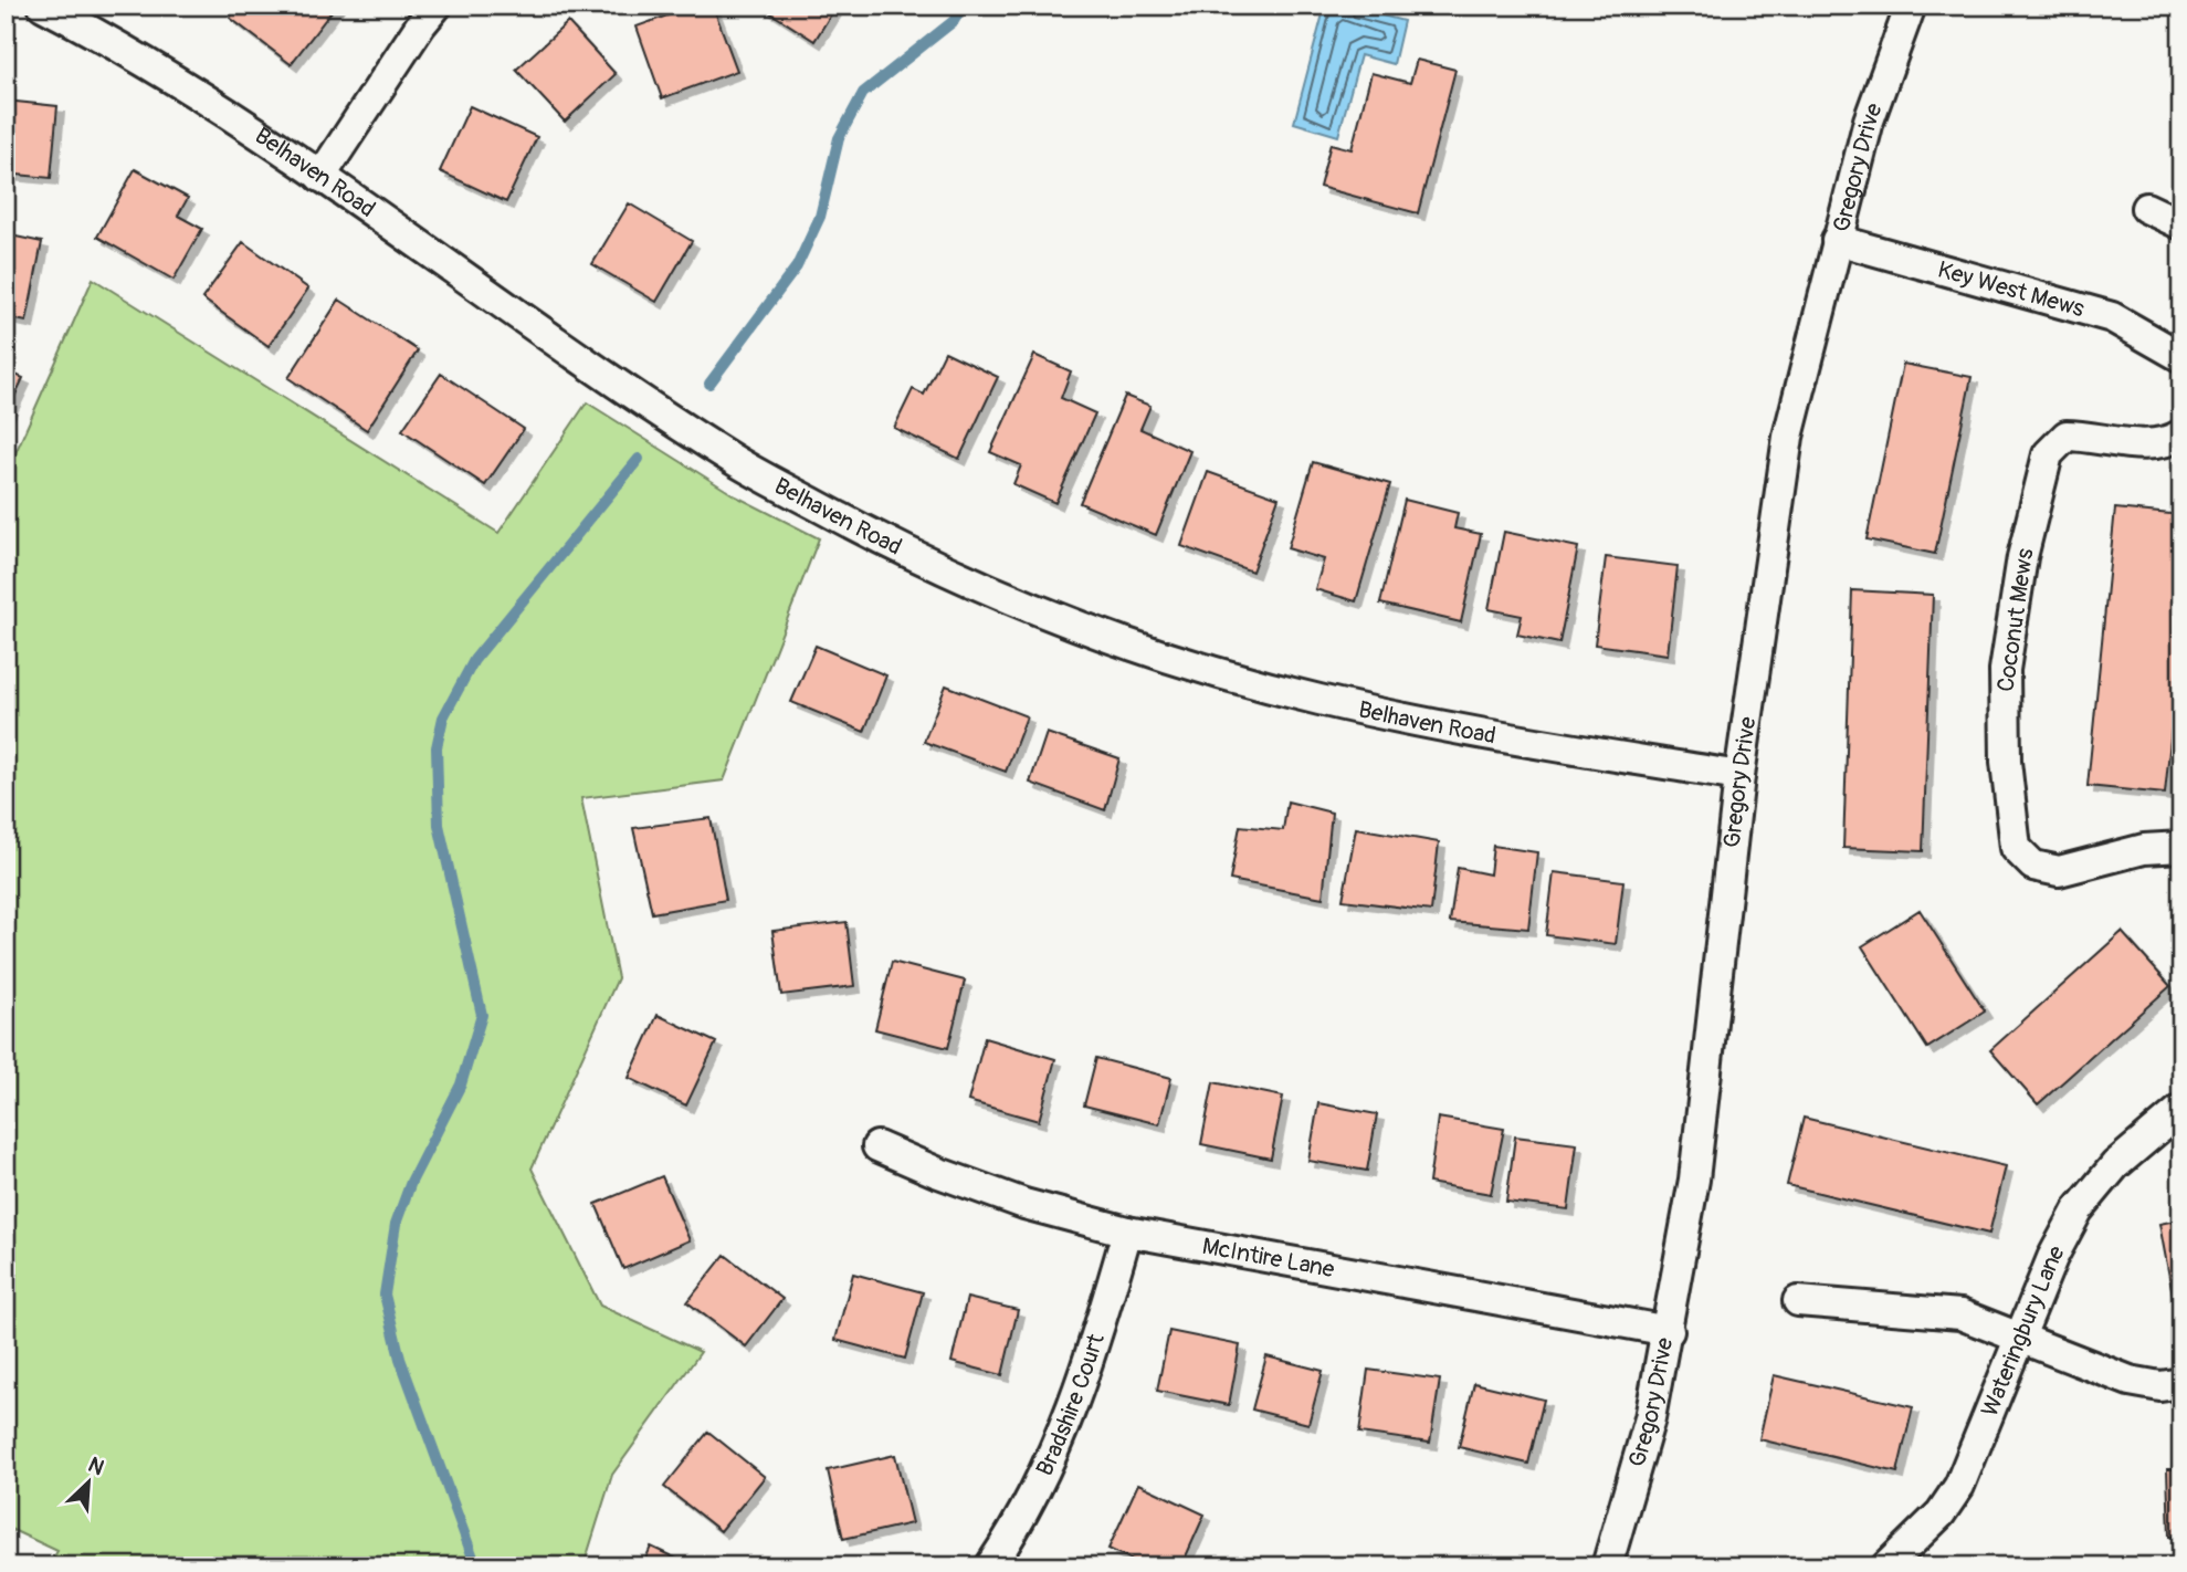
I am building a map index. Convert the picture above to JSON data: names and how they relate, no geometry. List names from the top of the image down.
{
  "streets": {
    "street": [
      "Gregory Drive",
      "Belhaven Road",
      "Key West Mews",
      "Coconut Mews",
      "McIntire Lane",
      "Wateringbury Lane",
      "Bradshire Court"
    ]
  },
  "crossings": [
    ["Gregory Drive", "Belhaven Road"],
    ["Gregory Drive", "Key West Mews"],
    ["Gregory Drive", "McIntire Lane"],
    ["McIntire Lane", "Bradshire Court"]
  ],
  "north": "top right"
}
